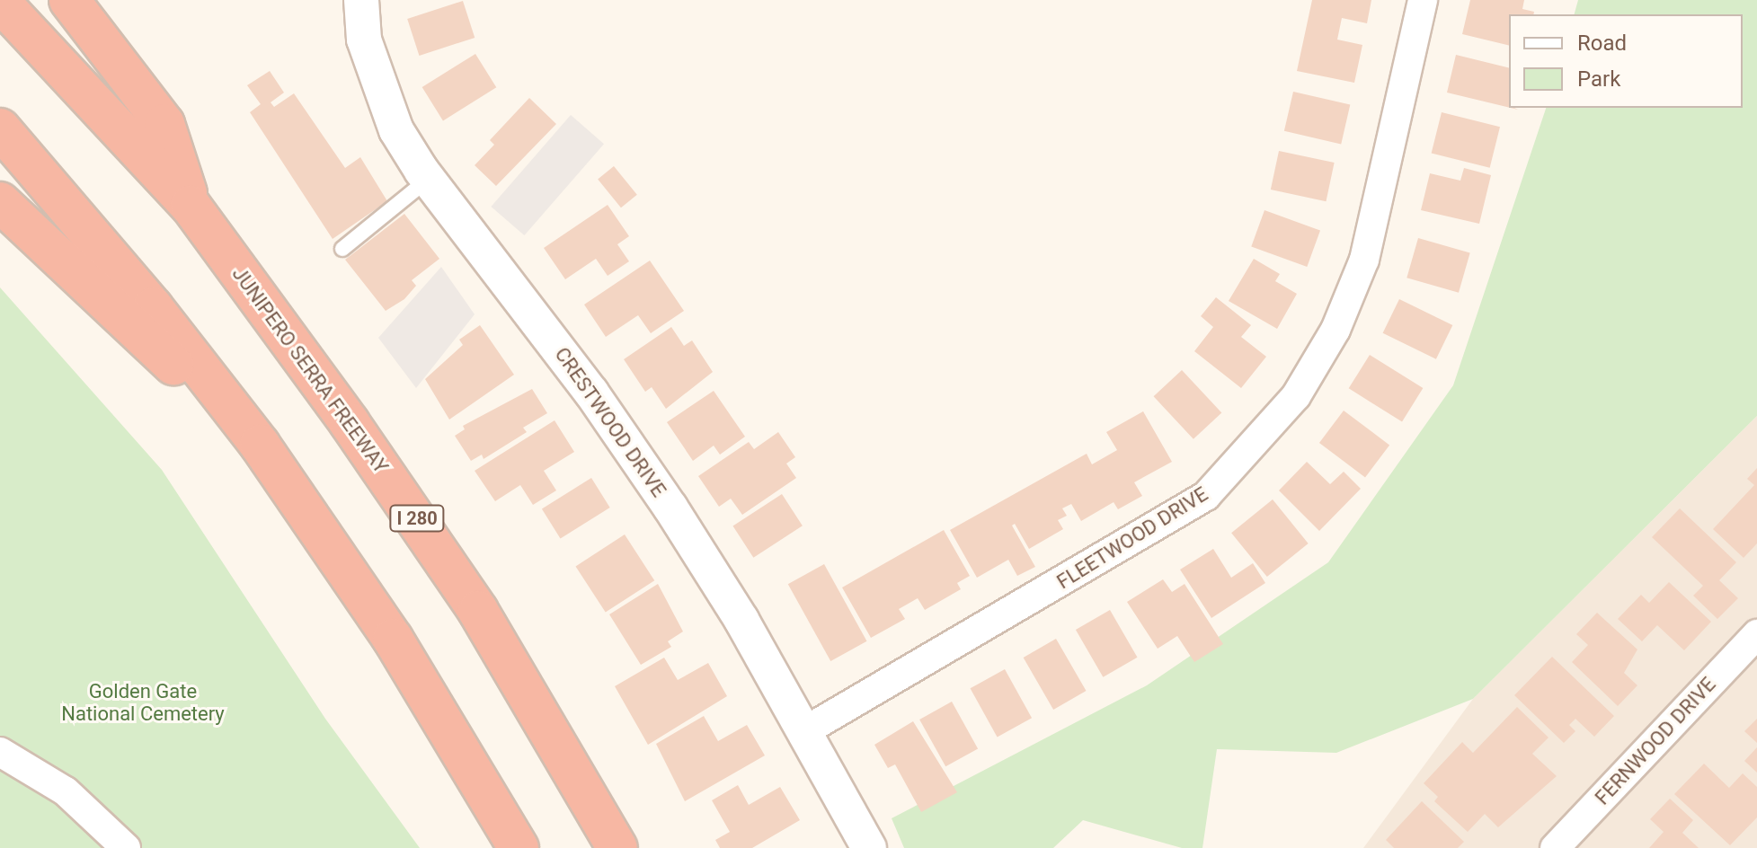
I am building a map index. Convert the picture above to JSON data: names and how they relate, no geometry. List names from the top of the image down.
{
  "streets": {
    "highway": ["JUNIPERO SERRA FREEWAY", "I 280"],
    "street": ["CRESTWOOD DRIVE", "FLEETWOOD DRIVE", "FERNWOOD DRIVE"]
  },
  "crossings": [
    ["CRESTWOOD DRIVE", "FLEETWOOD DRIVE"]
  ],
  "parks": ["Golden Gate National Cemetery"],
  "legend": ["Road", "Park"]
}
